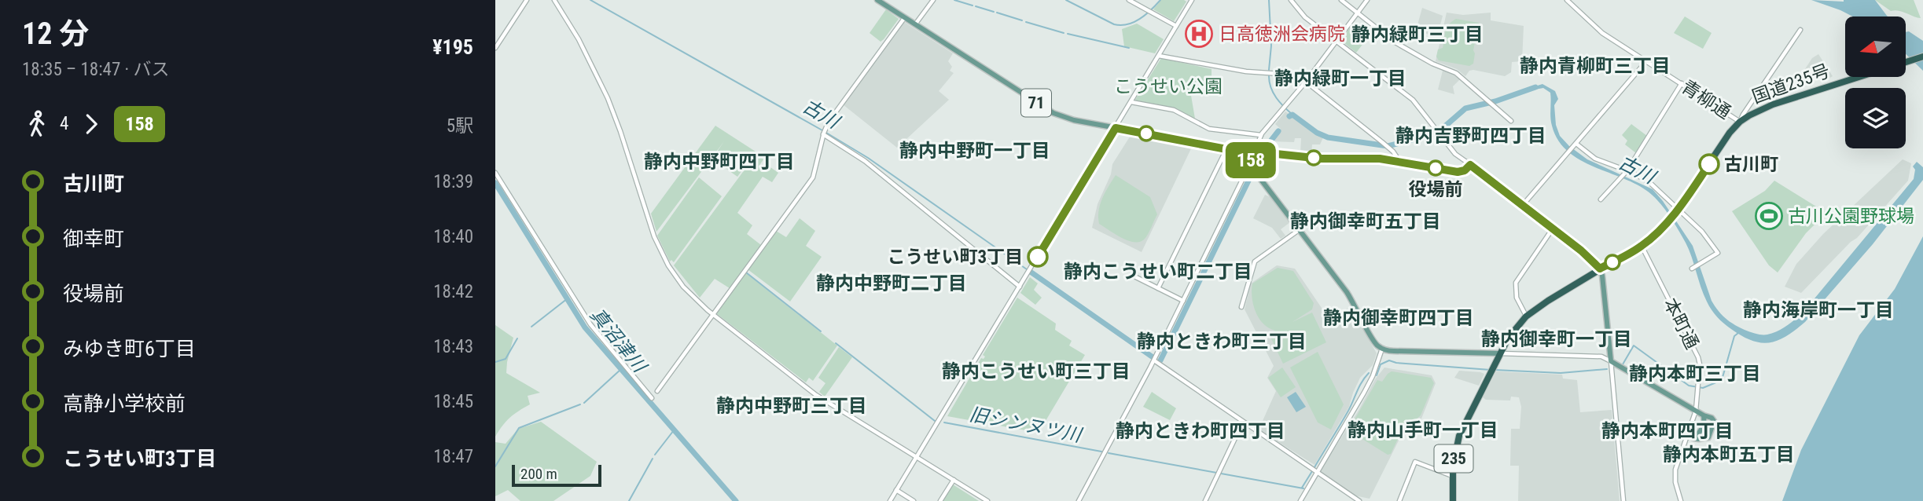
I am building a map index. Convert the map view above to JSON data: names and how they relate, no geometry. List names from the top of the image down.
{
  "streets": {
    "highway": ["国道235号", "235"],
    "main road": ["71"],
    "street": ["青柳通", "本町通"]
  },
  "crossings": [
    ["国道235号", "青柳通"],
    ["国道235号", "本町通"]
  ],
  "districts": [
    "静内緑町三丁目",
    "静内青柳町三丁目",
    "静内緑町一丁目",
    "静内吉野町四丁目",
    "静内中野町一丁目",
    "静内中野町四丁目",
    "静内御幸町五丁目",
    "静内こうせい町二丁目",
    "静内中野町二丁目",
    "静内海岸町一丁目",
    "静内御幸町四丁目",
    "静内御幸町一丁目",
    "静内ときわ町三丁目",
    "静内こうせい町三丁目",
    "静内本町三丁目",
    "静内中野町三丁目",
    "静内山手町一丁目",
    "静内ときわ町四丁目",
    "静内本町四丁目",
    "静内本町五丁目"
  ],
  "water": ["古川", "真沼津川", "旧シンヌツ川"],
  "parks": ["こうせい公園"],
  "places": {
    "hospital": ["日高徳洲会病院"],
    "other": ["古川町", "役場前", "こうせい町3丁目"],
    "sports": ["古川公園野球場"]
  },
  "lines": ["bus line 158"],
  "scale_bar": "200 m",
  "north": "left",
  "page": {
    "heading": ["12 分", "18:35 – 18:47 · バス", "¥195"],
    "on_map": "158",
    "legs": ["4", "158", "5駅"],
    "list": [
      {
        "name": "古川町",
        "value": "18:39"
      },
      {
        "name": "御幸町",
        "value": "18:40"
      },
      {
        "name": "役場前",
        "value": "18:42"
      },
      {
        "name": "みゆき町6丁目",
        "value": "18:43"
      },
      {
        "name": "高静小学校前",
        "value": "18:45"
      },
      {
        "name": "こうせい町3丁目",
        "value": "18:47"
      }
    ],
    "scale": "200 m"
  }
}
